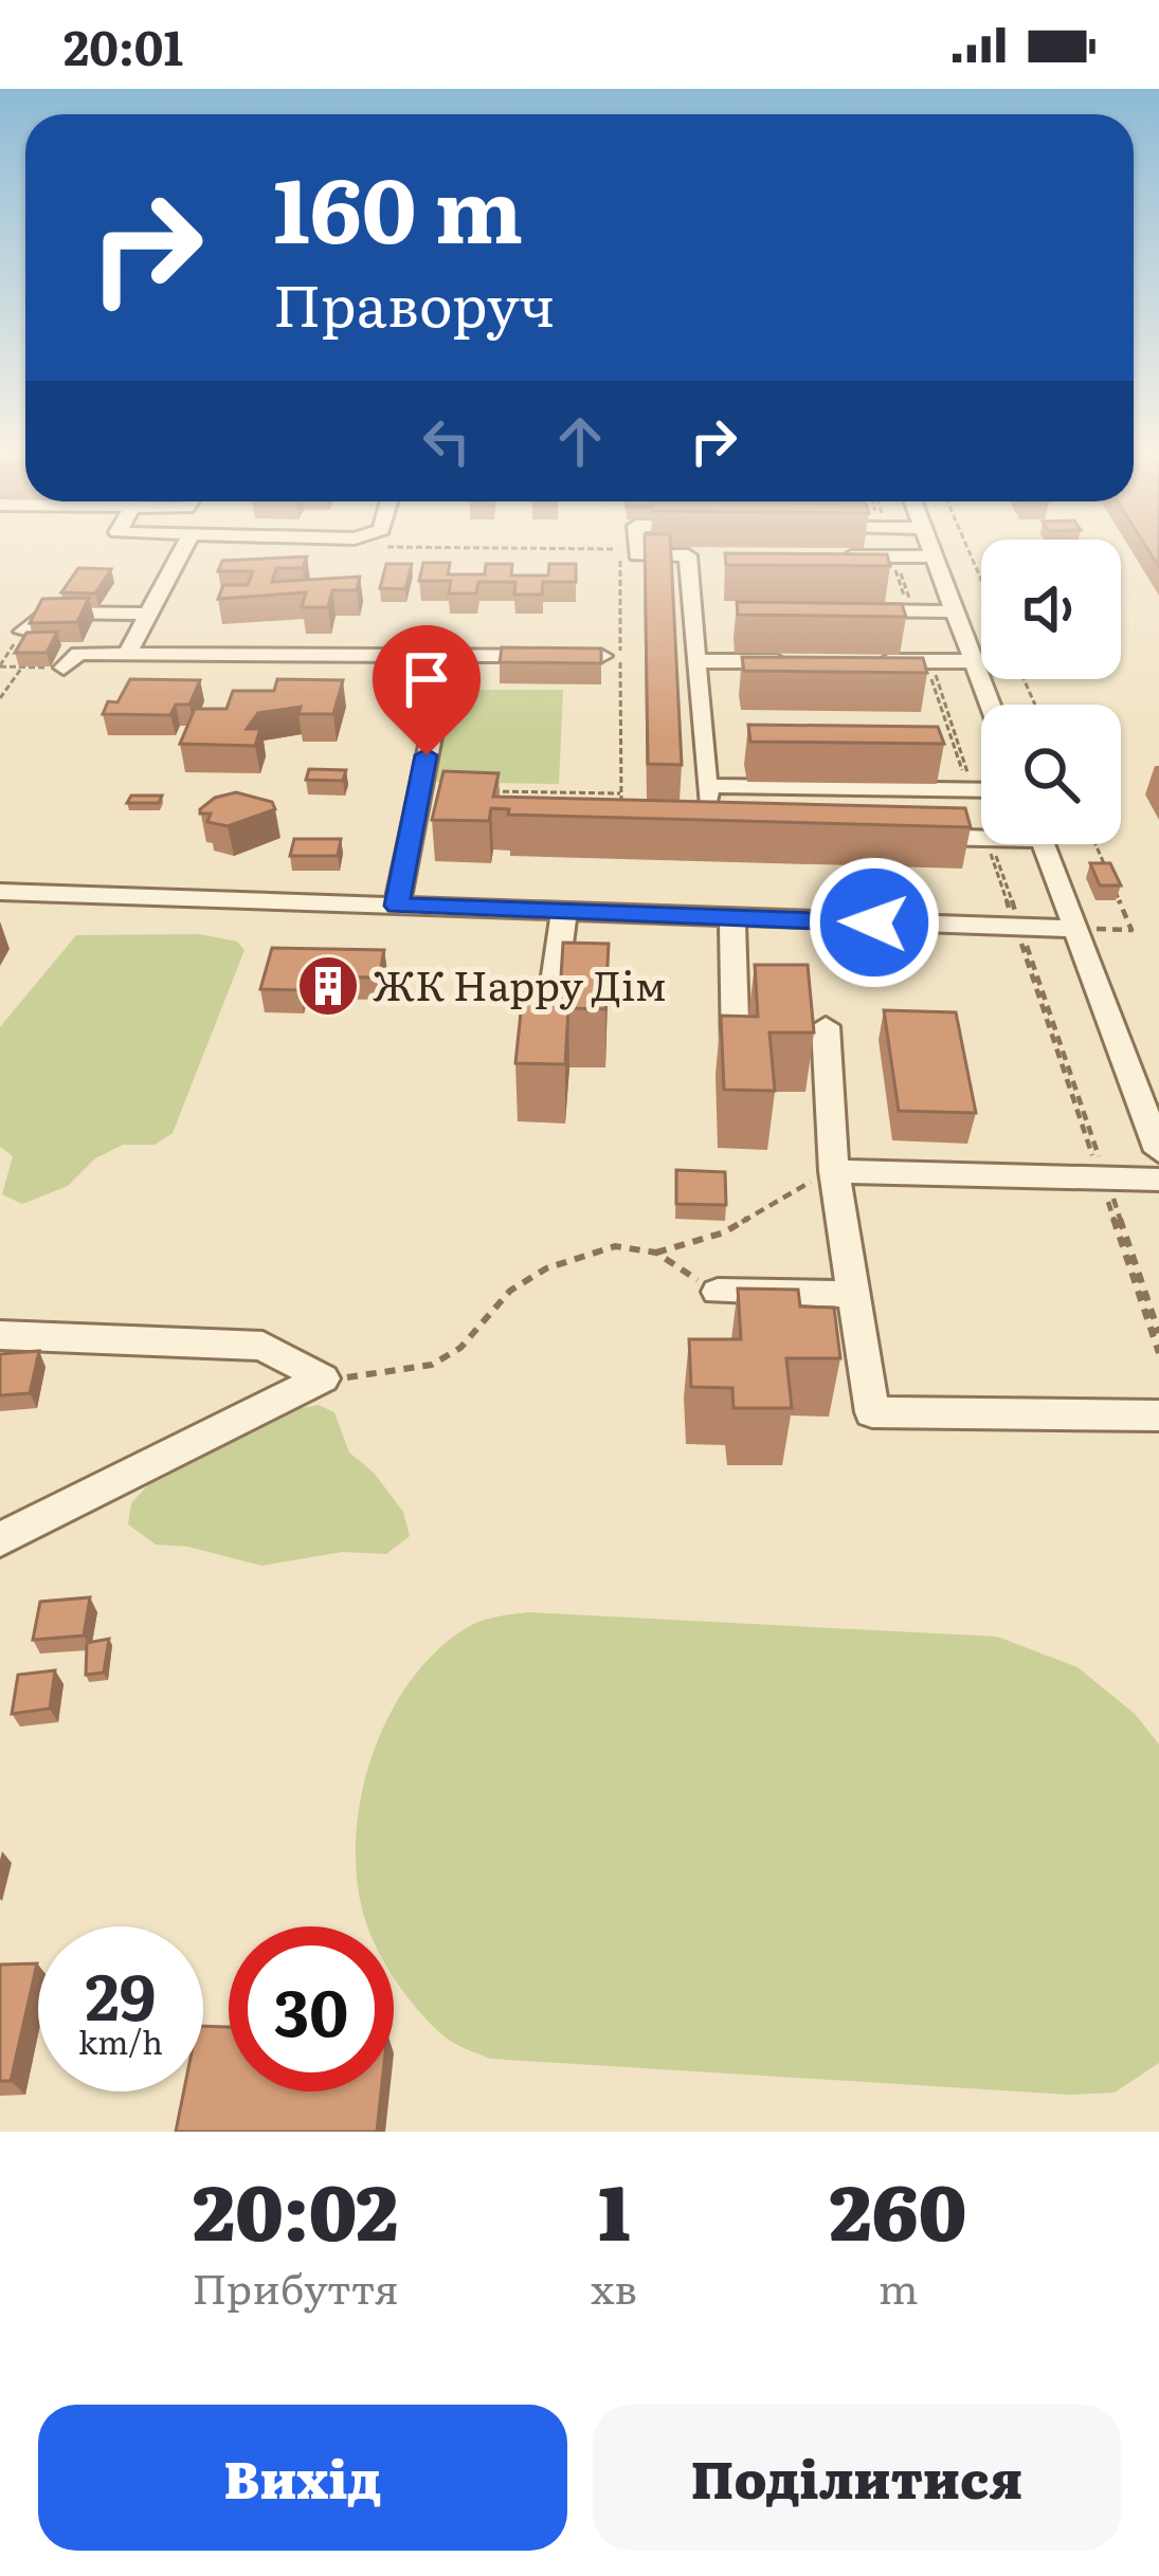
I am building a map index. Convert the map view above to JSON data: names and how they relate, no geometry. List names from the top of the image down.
{
  "places": {
    "building": ["ЖК Happy Дім"]
  },
  "page": {
    "status": "20:01",
    "turn": ["160 m", "Праворуч"],
    "speed": "29 km/h",
    "limit": "30",
    "eta": [
      "20:02",
      "Прибуття",
      "1",
      "хв",
      "260",
      "m"
    ],
    "buttons": ["Вихід", "Поділитися"]
  }
}
